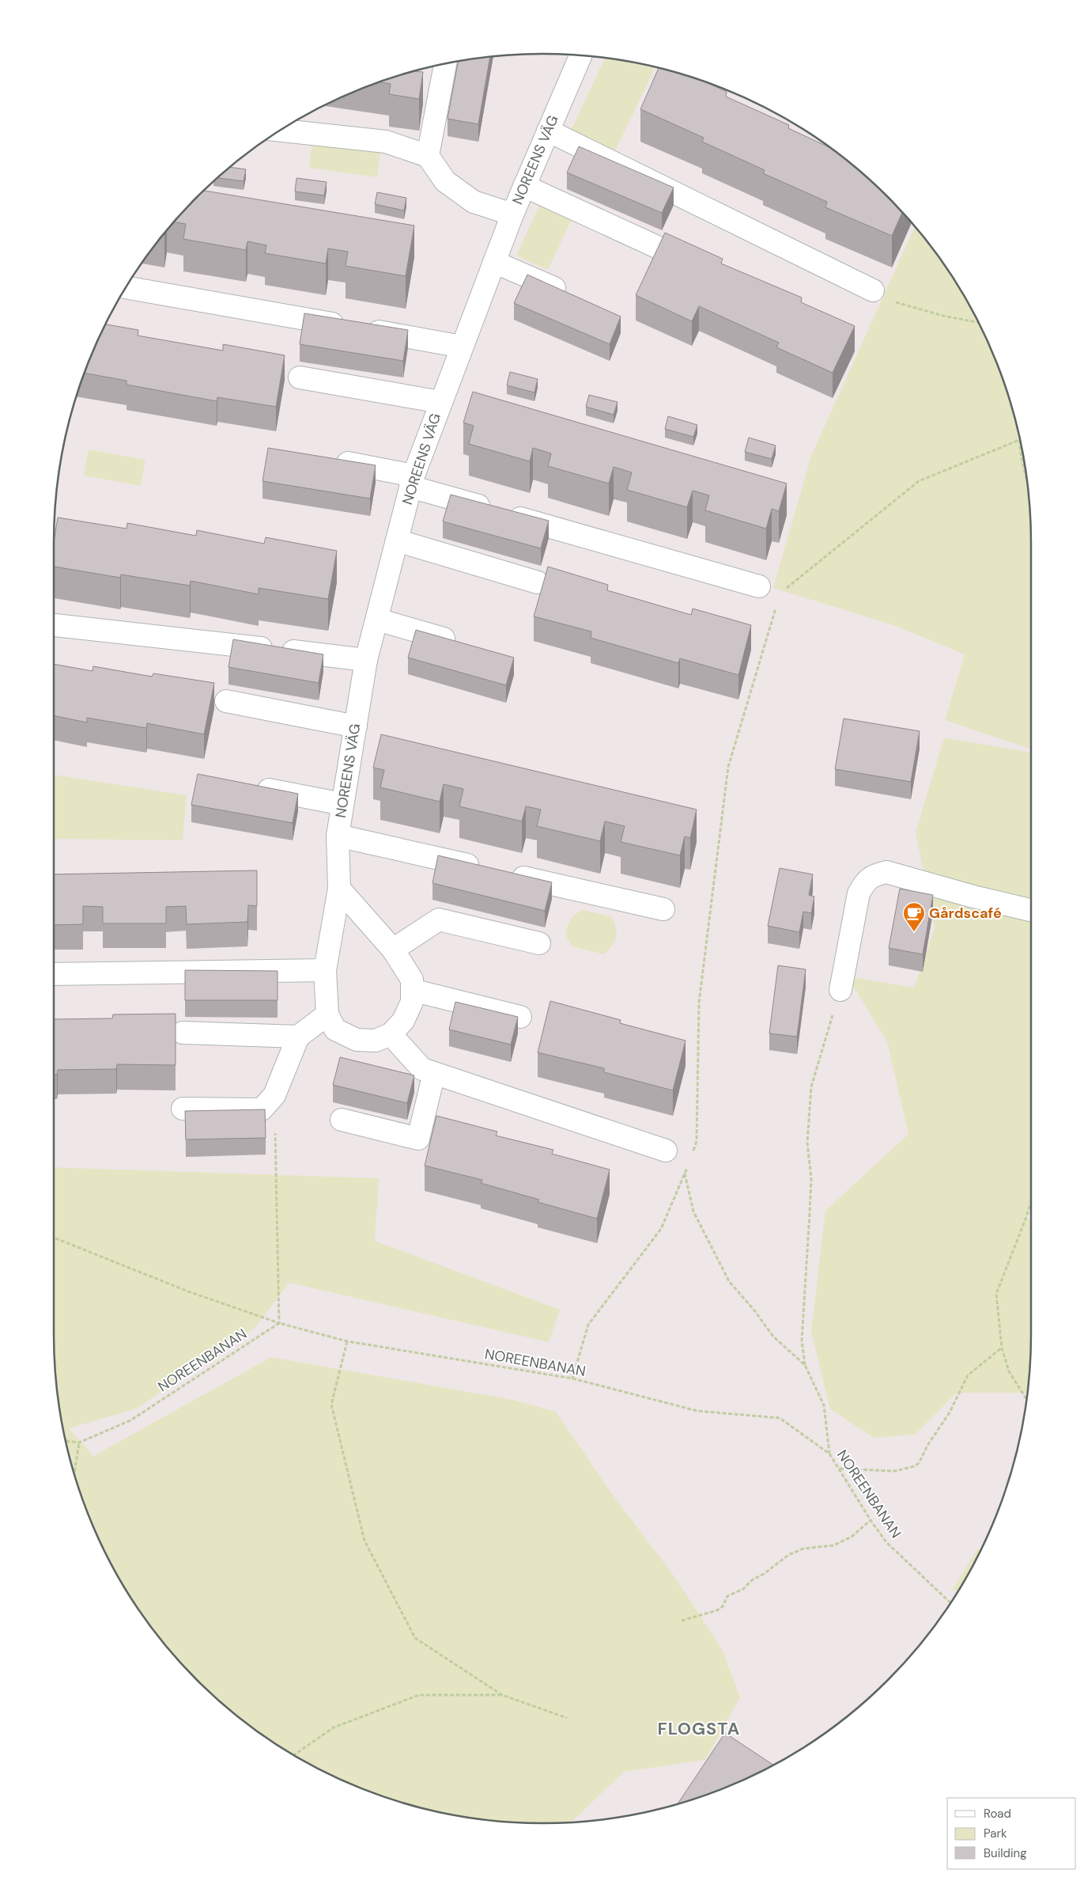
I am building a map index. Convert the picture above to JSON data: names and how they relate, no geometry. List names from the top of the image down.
{
  "streets": {
    "street": ["NOREENS VÄG"],
    "path": ["NOREENBANAN"]
  },
  "districts": ["FLOGSTA"],
  "places": {
    "cafe": ["Gårdscafé"]
  },
  "legend": ["Road", "Park", "Building"]
}
